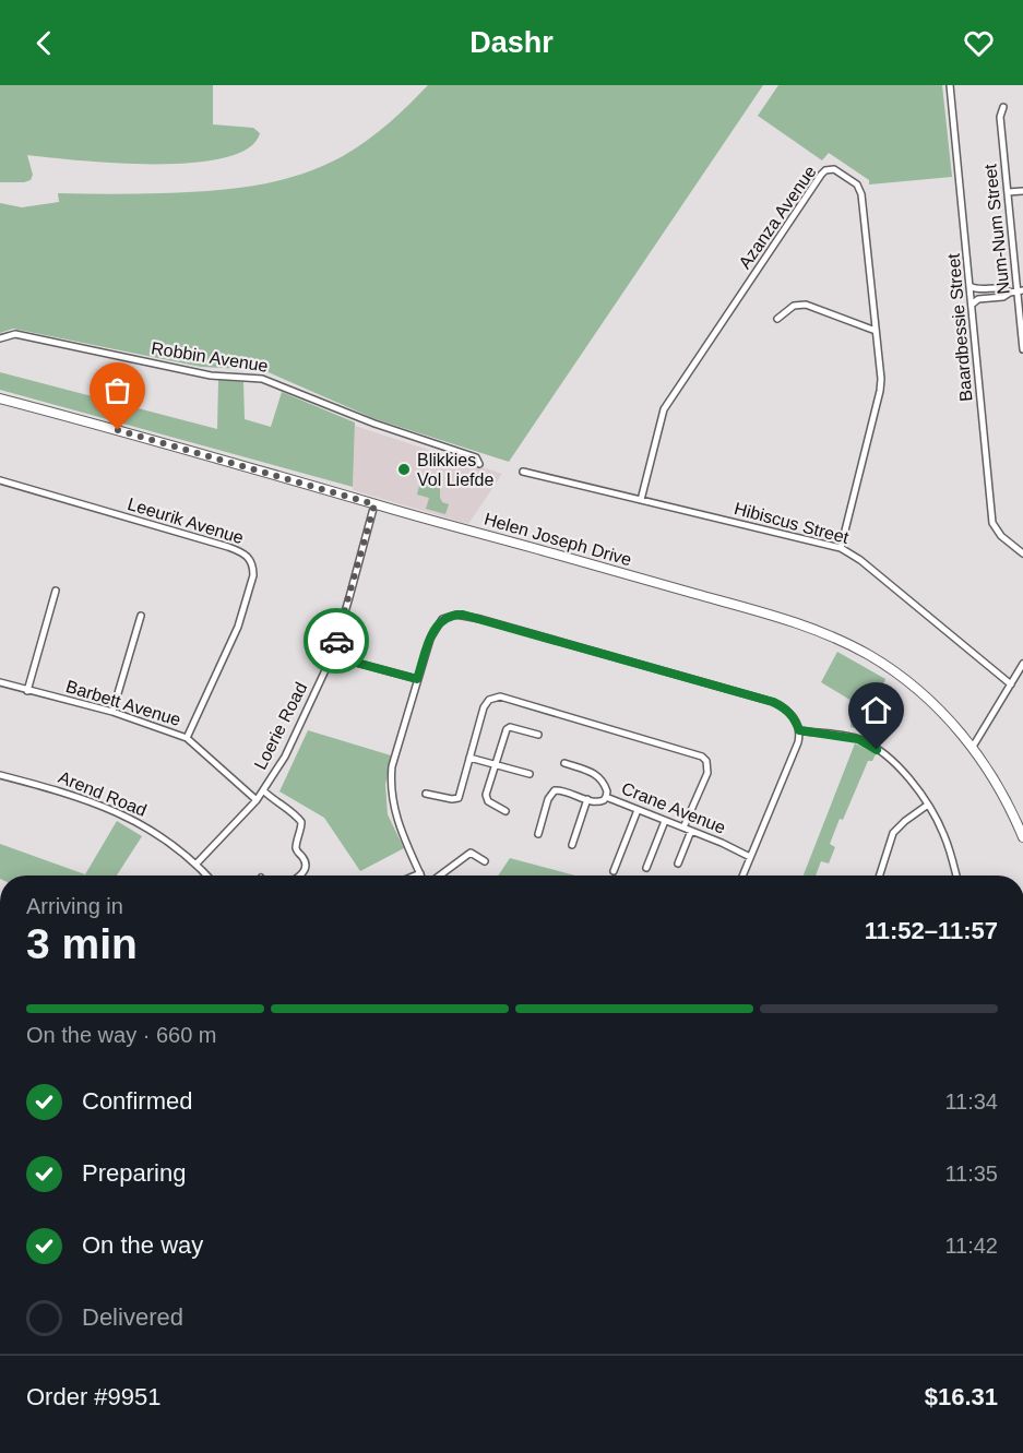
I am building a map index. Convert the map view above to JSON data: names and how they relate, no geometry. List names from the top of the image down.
{
  "streets": {
    "street": [
      "Azanza Avenue",
      "Num-Num Street",
      "Baardbessie Street",
      "Robbin Avenue",
      "Leeurik Avenue",
      "Hibiscus Street",
      "Helen Joseph Drive",
      "Barbett Avenue",
      "Loerie Road",
      "Arend Road",
      "Crane Avenue"
    ]
  },
  "crossings": [
    ["Azanza Avenue", "Hibiscus Street"],
    ["Leeurik Avenue", "Barbett Avenue"],
    ["Helen Joseph Drive", "Loerie Road"],
    ["Barbett Avenue", "Loerie Road"],
    ["Loerie Road", "Arend Road"]
  ],
  "places": ["Blikkies Vol Liefde"],
  "page": {
    "header": "Dashr",
    "heading": ["3 min", "Arriving in", "11:52–11:57"],
    "panel": ["Order #9951", "$16.31"],
    "bar": "On the way · 660 m",
    "list": [
      ["Confirmed", "11:34"],
      ["Preparing", "11:35"],
      ["On the way", "11:42"],
      "Delivered"
    ]
  }
}
